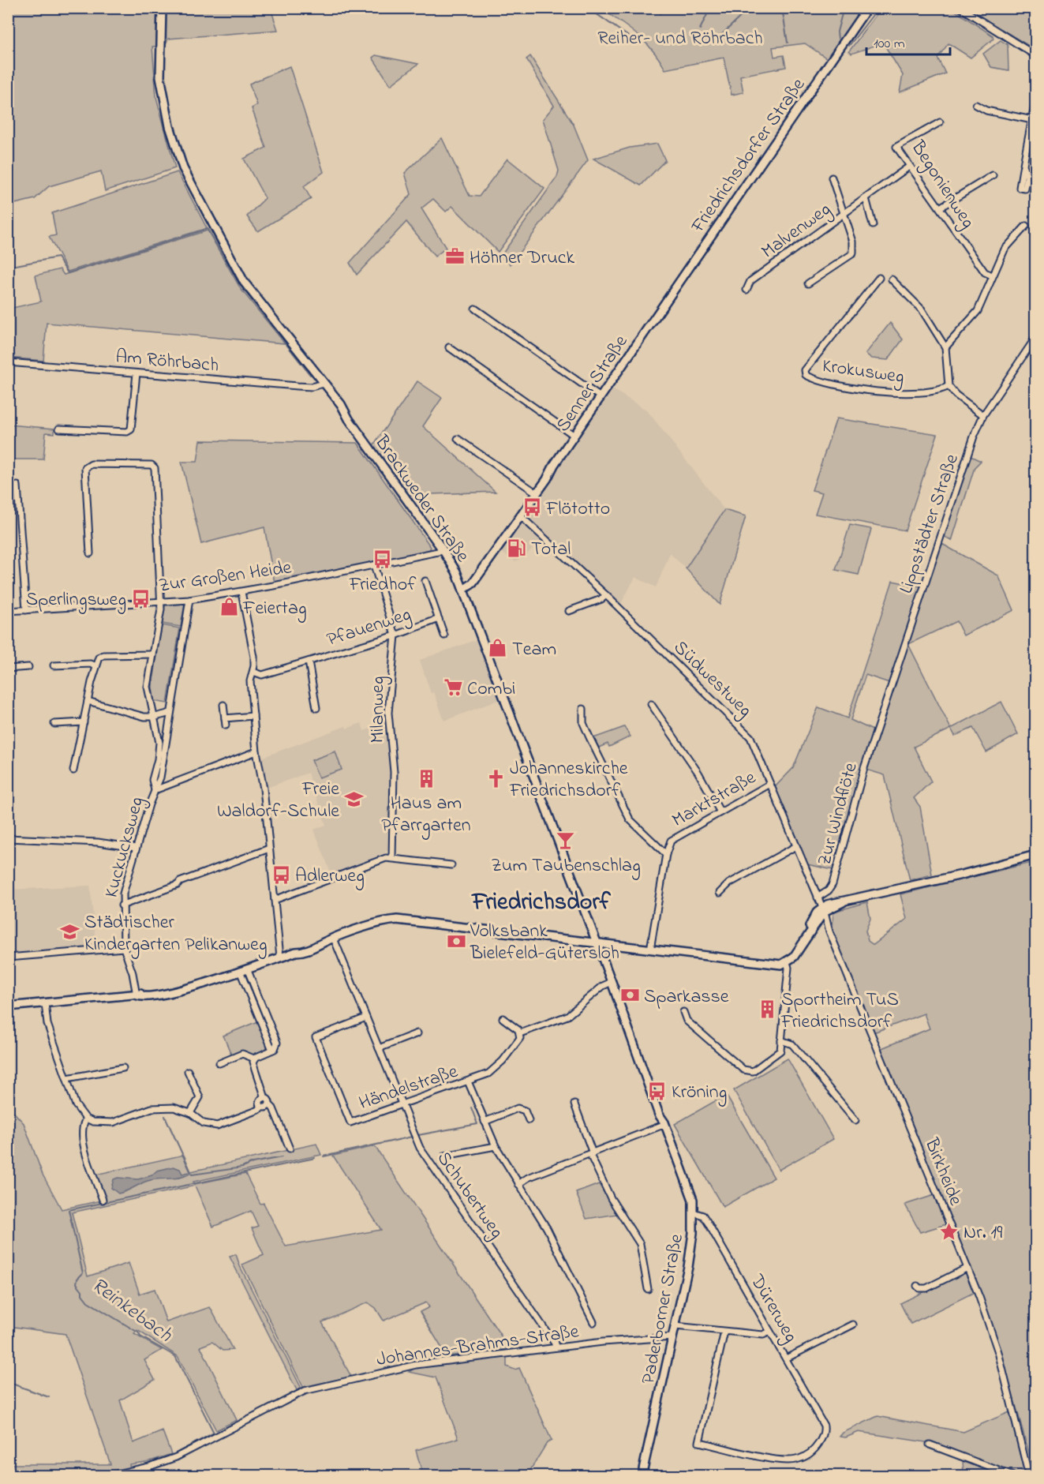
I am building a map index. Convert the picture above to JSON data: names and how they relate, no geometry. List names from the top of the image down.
{
  "streets": {
    "main road": [
      "Friedrichsdorfer Straße",
      "Senner Straße",
      "Brackweder Straße",
      "Paderborner Straße"
    ],
    "street": [
      "Begonienweg",
      "Malvenweg",
      "Am Röhrbach",
      "Krokusweg",
      "Lippstädter Straße",
      "Zur Großen Heide",
      "Pfauenweg",
      "Südwestweg",
      "Milanweg",
      "Marktstraße",
      "Zur Windflöte",
      "Kuckucksweg",
      "Händelstraße",
      "Birkheide",
      "Schubertweg",
      "Dürerweg",
      "Johannes-Brahms-Straße"
    ]
  },
  "crossings": [
    ["Friedrichsdorfer Straße", "Senner Straße"],
    ["Begonienweg", "Malvenweg"],
    ["Am Röhrbach", "Brackweder Straße"],
    ["Senner Straße", "Brackweder Straße"],
    ["Senner Straße", "Südwestweg"],
    ["Brackweder Straße", "Zur Großen Heide"],
    ["Brackweder Straße", "Paderborner Straße"],
    ["Lippstädter Straße", "Zur Windflöte"],
    ["Zur Großen Heide", "Milanweg"],
    ["Zur Großen Heide", "Kuckucksweg"],
    ["Pfauenweg", "Milanweg"],
    ["Südwestweg", "Marktstraße"],
    ["Südwestweg", "Zur Windflöte"],
    ["Südwestweg", "Birkheide"],
    ["Händelstraße", "Schubertweg"],
    ["Schubertweg", "Johannes-Brahms-Straße"],
    ["Dürerweg", "Paderborner Straße"],
    ["Paderborner Straße", "Johannes-Brahms-Straße"]
  ],
  "districts": ["Friedrichsdorf"],
  "water": ["Reinkebach"],
  "parks": ["Reiher- und Röhrbach"],
  "places": {
    "office": ["Höhner Druck"],
    "bus stop": [
      "Flötotto",
      "Friedhof",
      "Sperlingsweg",
      "Adlerweg",
      "Kröning"
    ],
    "fuel station": ["Total"],
    "shop": ["Feiertag", "Team"],
    "supermarket": ["Combi"],
    "building": ["Haus am Pfarrgarten", "Sportheim TuS Friedrichsdorf"],
    "church": ["Johanneskirche Friedrichsdorf"],
    "school or university": ["Freie Waldorf-Schule", "Städtischer Kindergarten Pelikanweg"],
    "bar": ["Zum Taubenschlag"],
    "bank": ["Volksbank Bielefeld-Gütersloh", "Sparkasse"],
    "place": ["Nr. 19"]
  },
  "scale_bar": "100 m"
}
